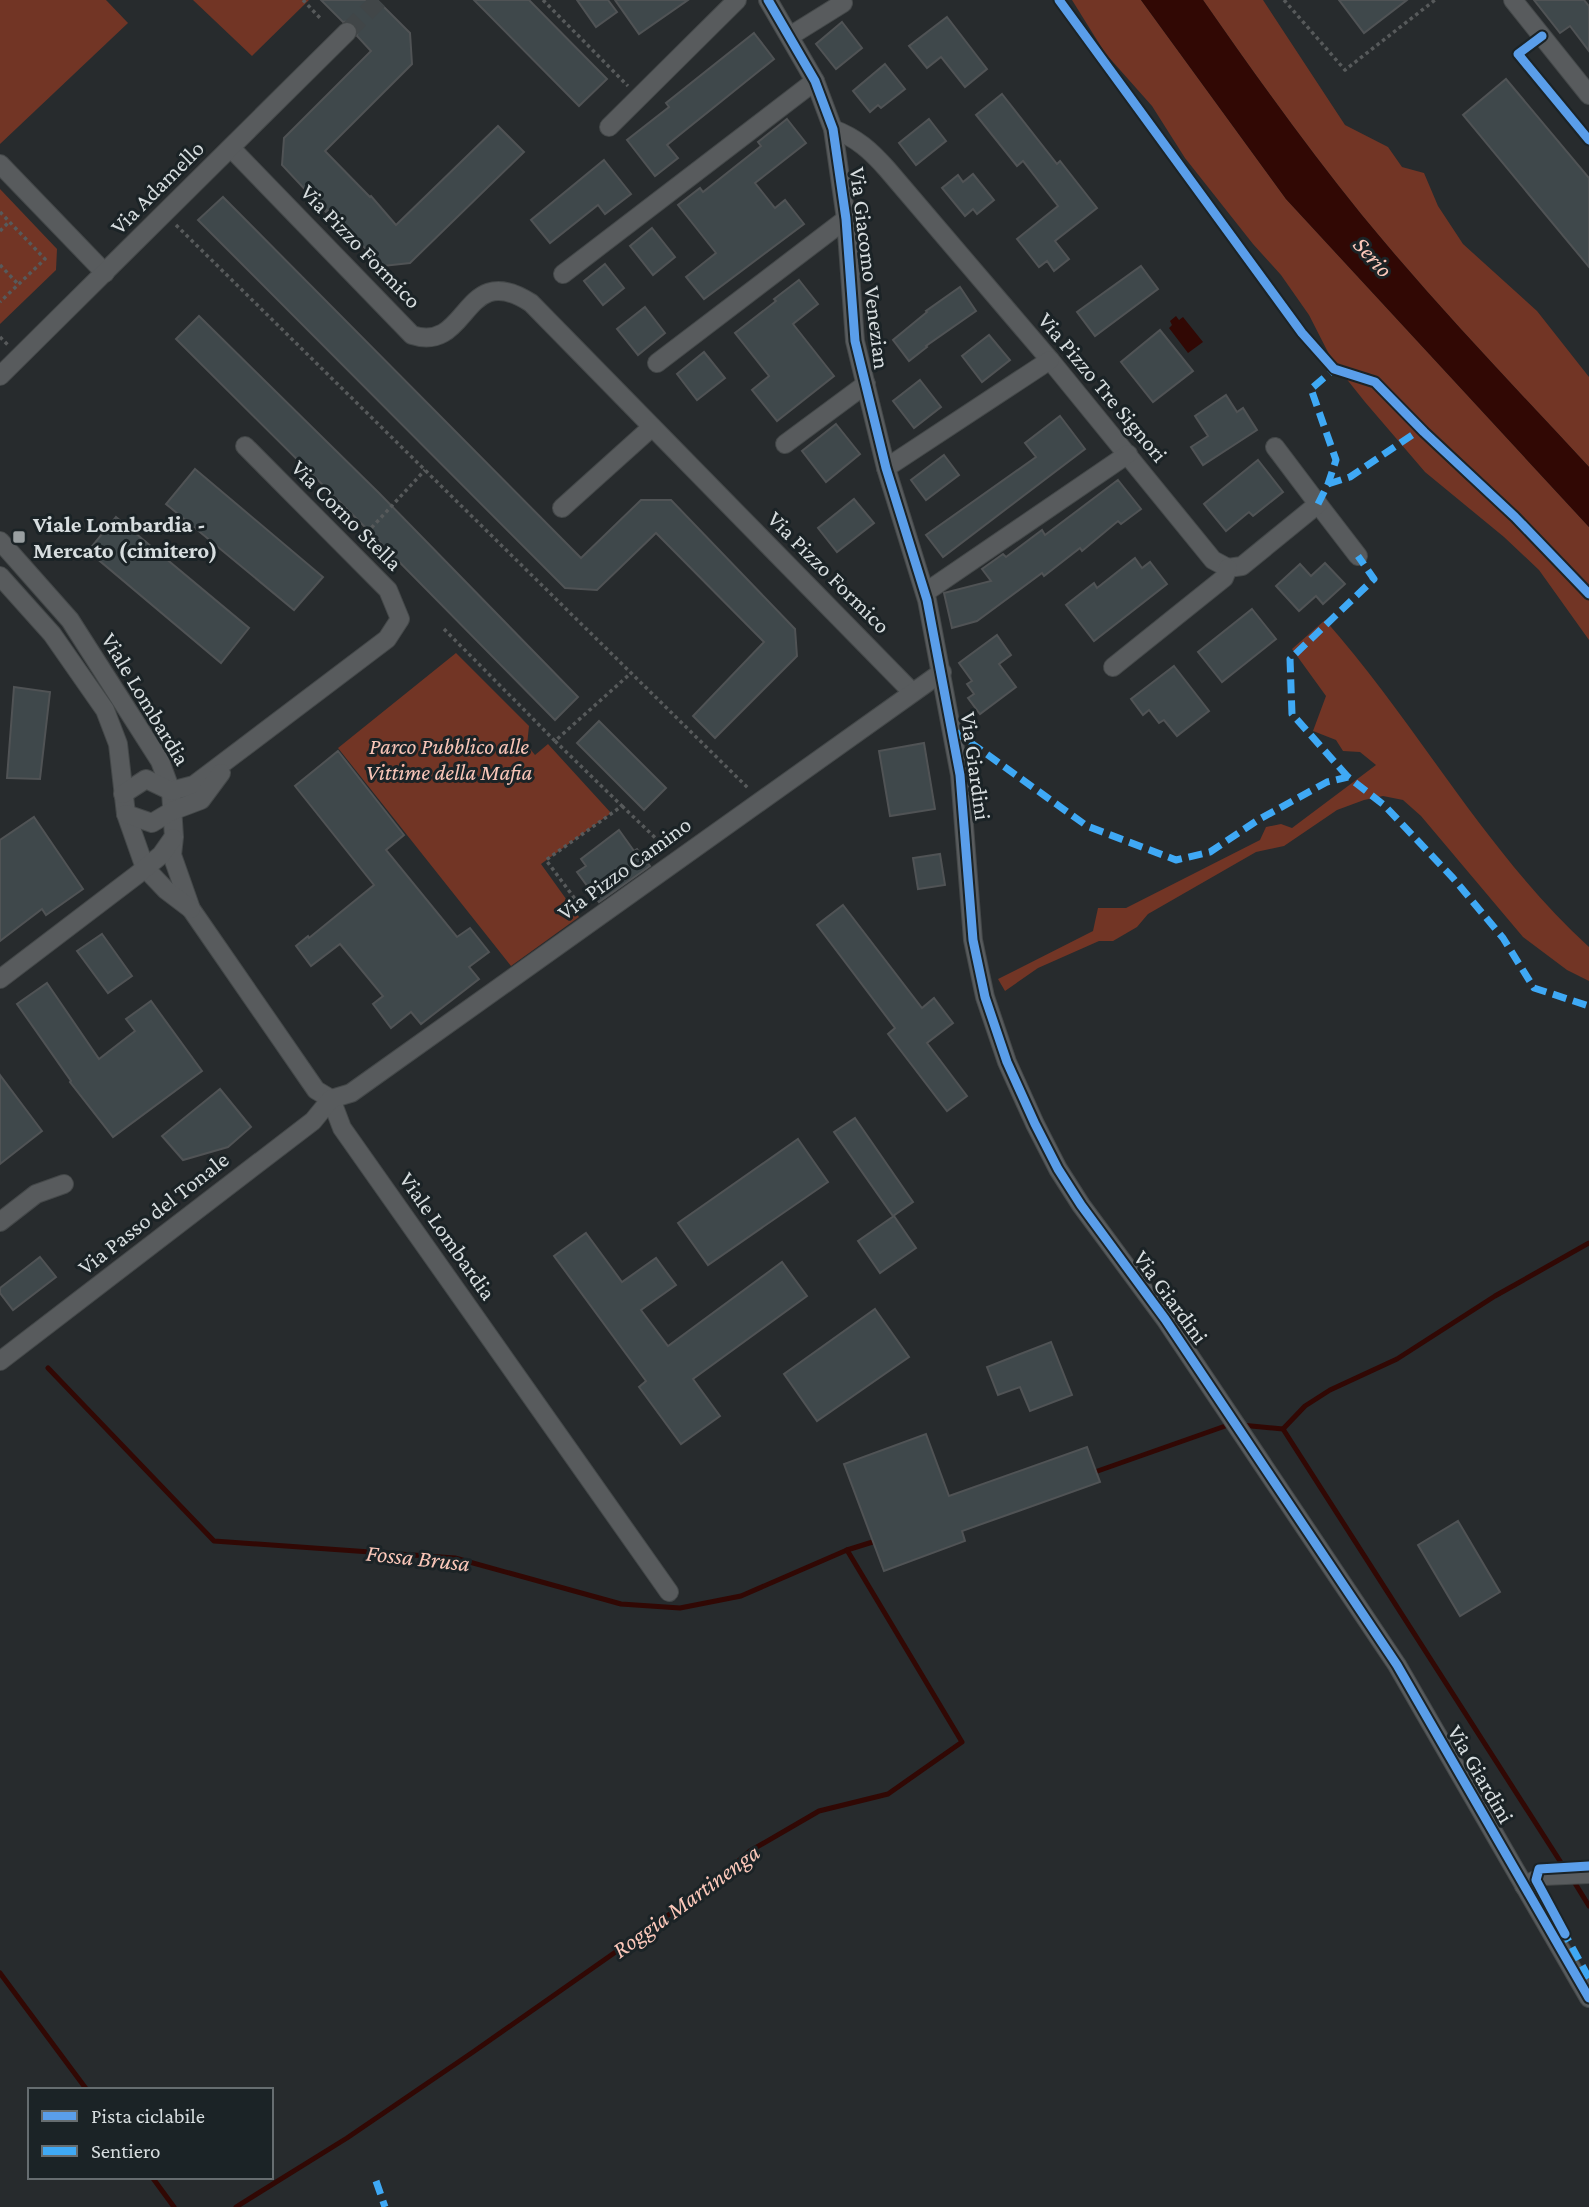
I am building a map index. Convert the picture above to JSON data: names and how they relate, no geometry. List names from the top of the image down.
{
  "streets": {
    "street": [
      "Via Adamello",
      "Via Pizzo Formico",
      "Via Giacomo Venezian",
      "Via Pizzo Tre Signori",
      "Via Corno Stella",
      "Viale Lombardia",
      "Via Giardini",
      "Via Pizzo Camino",
      "Via Passo del Tonale"
    ]
  },
  "crossings": [
    ["Via Adamello", "Via Pizzo Formico"],
    ["Via Pizzo Formico", "Via Pizzo Camino"],
    ["Via Giacomo Venezian", "Via Pizzo Tre Signori"],
    ["Via Giacomo Venezian", "Via Giardini"],
    ["Via Giacomo Venezian", "Via Pizzo Camino"],
    ["Via Corno Stella", "Viale Lombardia"],
    ["Viale Lombardia", "Via Pizzo Camino"],
    ["Viale Lombardia", "Via Passo del Tonale"],
    ["Via Giardini", "Via Pizzo Camino"],
    ["Via Pizzo Camino", "Via Passo del Tonale"]
  ],
  "water": ["Serio", "Fossa Brusa", "Roggia Martinenga"],
  "parks": ["Parco Pubblico alle Vittime della Mafia"],
  "places": {
    "transit": ["Viale Lombardia - Mercato (cimitero)"]
  },
  "legend": ["Pista ciclabile", "Sentiero"]
}
